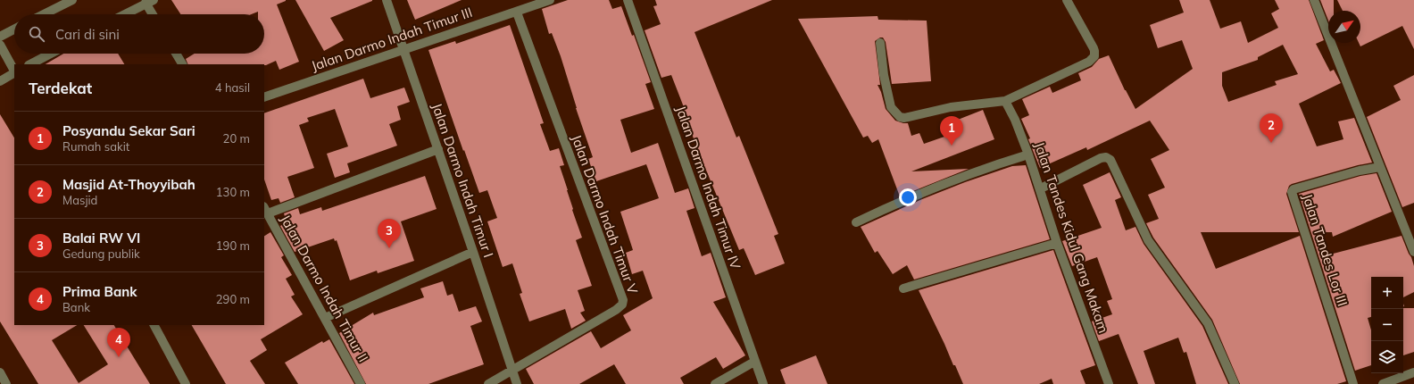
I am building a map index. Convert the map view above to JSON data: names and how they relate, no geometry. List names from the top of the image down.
{
  "streets": {
    "street": [
      "Jalan Darmo Indah Timur III",
      "Jalan Darmo Indah Timur I",
      "Jalan Darmo Indah Timur IV",
      "Jalan Darmo Indah Timur V",
      "Jalan Tandes Kidul Gang Makam",
      "Jalan Tandes Lor III",
      "Jalan Darmo Indah Timur II"
    ]
  },
  "crossings": [
    ["Jalan Darmo Indah Timur III", "Jalan Darmo Indah Timur I"],
    ["Jalan Darmo Indah Timur III", "Jalan Darmo Indah Timur V"],
    ["Jalan Darmo Indah Timur I", "Jalan Darmo Indah Timur V"]
  ],
  "north": "top right",
  "page": {
    "search": "Cari di sini",
    "heading": ["Terdekat", "4 hasil"],
    "list": [
      {
        "mark": "1",
        "name": "Posyandu Sekar Sari",
        "note": "Rumah sakit",
        "value": "20 m"
      },
      {
        "mark": "2",
        "name": "Masjid At-Thoyyibah",
        "note": "Masjid",
        "value": "130 m"
      },
      {
        "mark": "3",
        "name": "Balai RW VI",
        "note": "Gedung publik",
        "value": "190 m"
      },
      {
        "mark": "4",
        "name": "Prima Bank",
        "note": "Bank",
        "value": "290 m"
      }
    ],
    "pins": [
      "2",
      "1",
      "3",
      "4"
    ],
    "map_buttons": ["+", "−"]
  }
}
